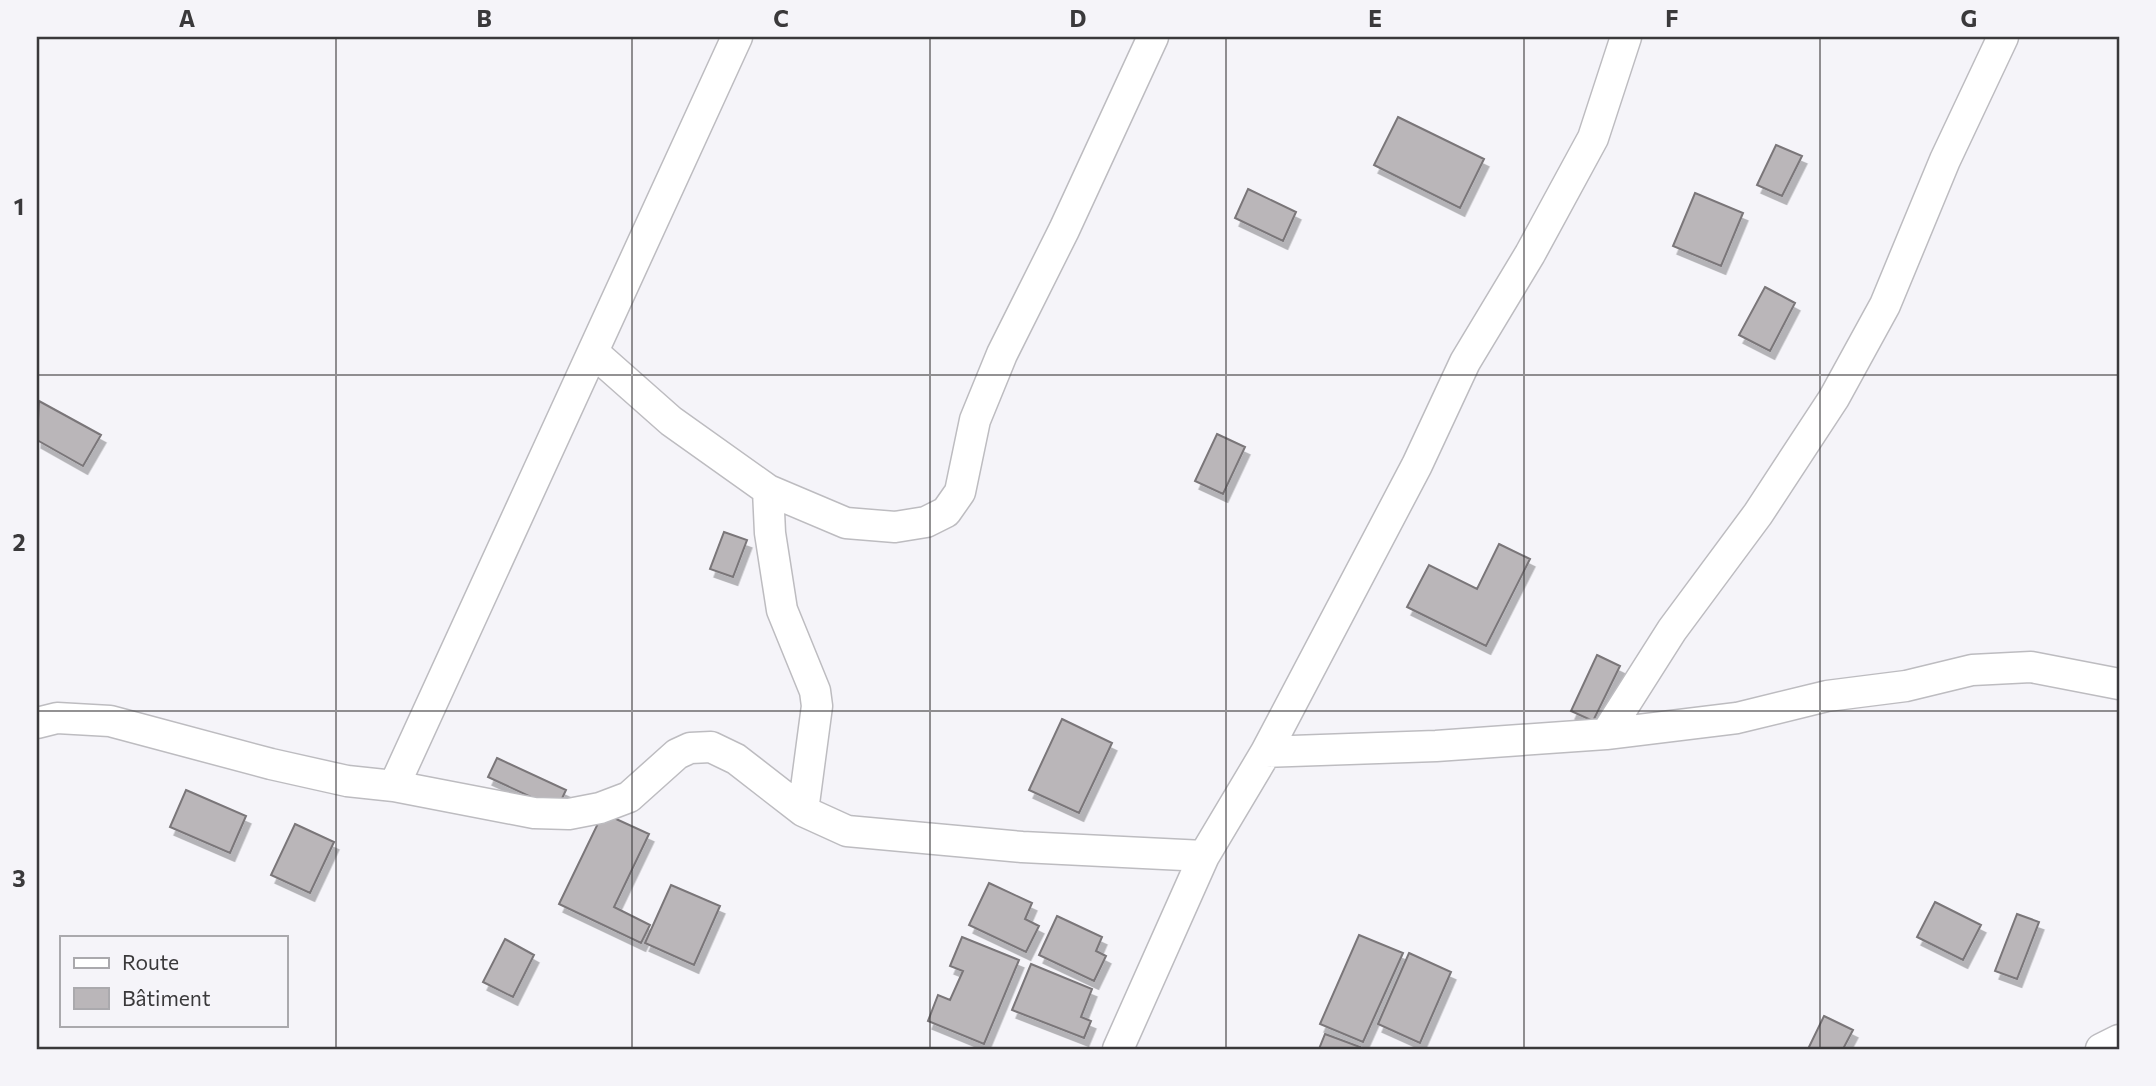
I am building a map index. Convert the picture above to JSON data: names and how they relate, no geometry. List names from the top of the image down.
{
  "legend": ["Route", "Bâtiment"],
  "grid": {
    "columns": [
      "A",
      "B",
      "C",
      "D",
      "E",
      "F",
      "G"
    ],
    "rows": ["1", "2", "3"]
  }
}
